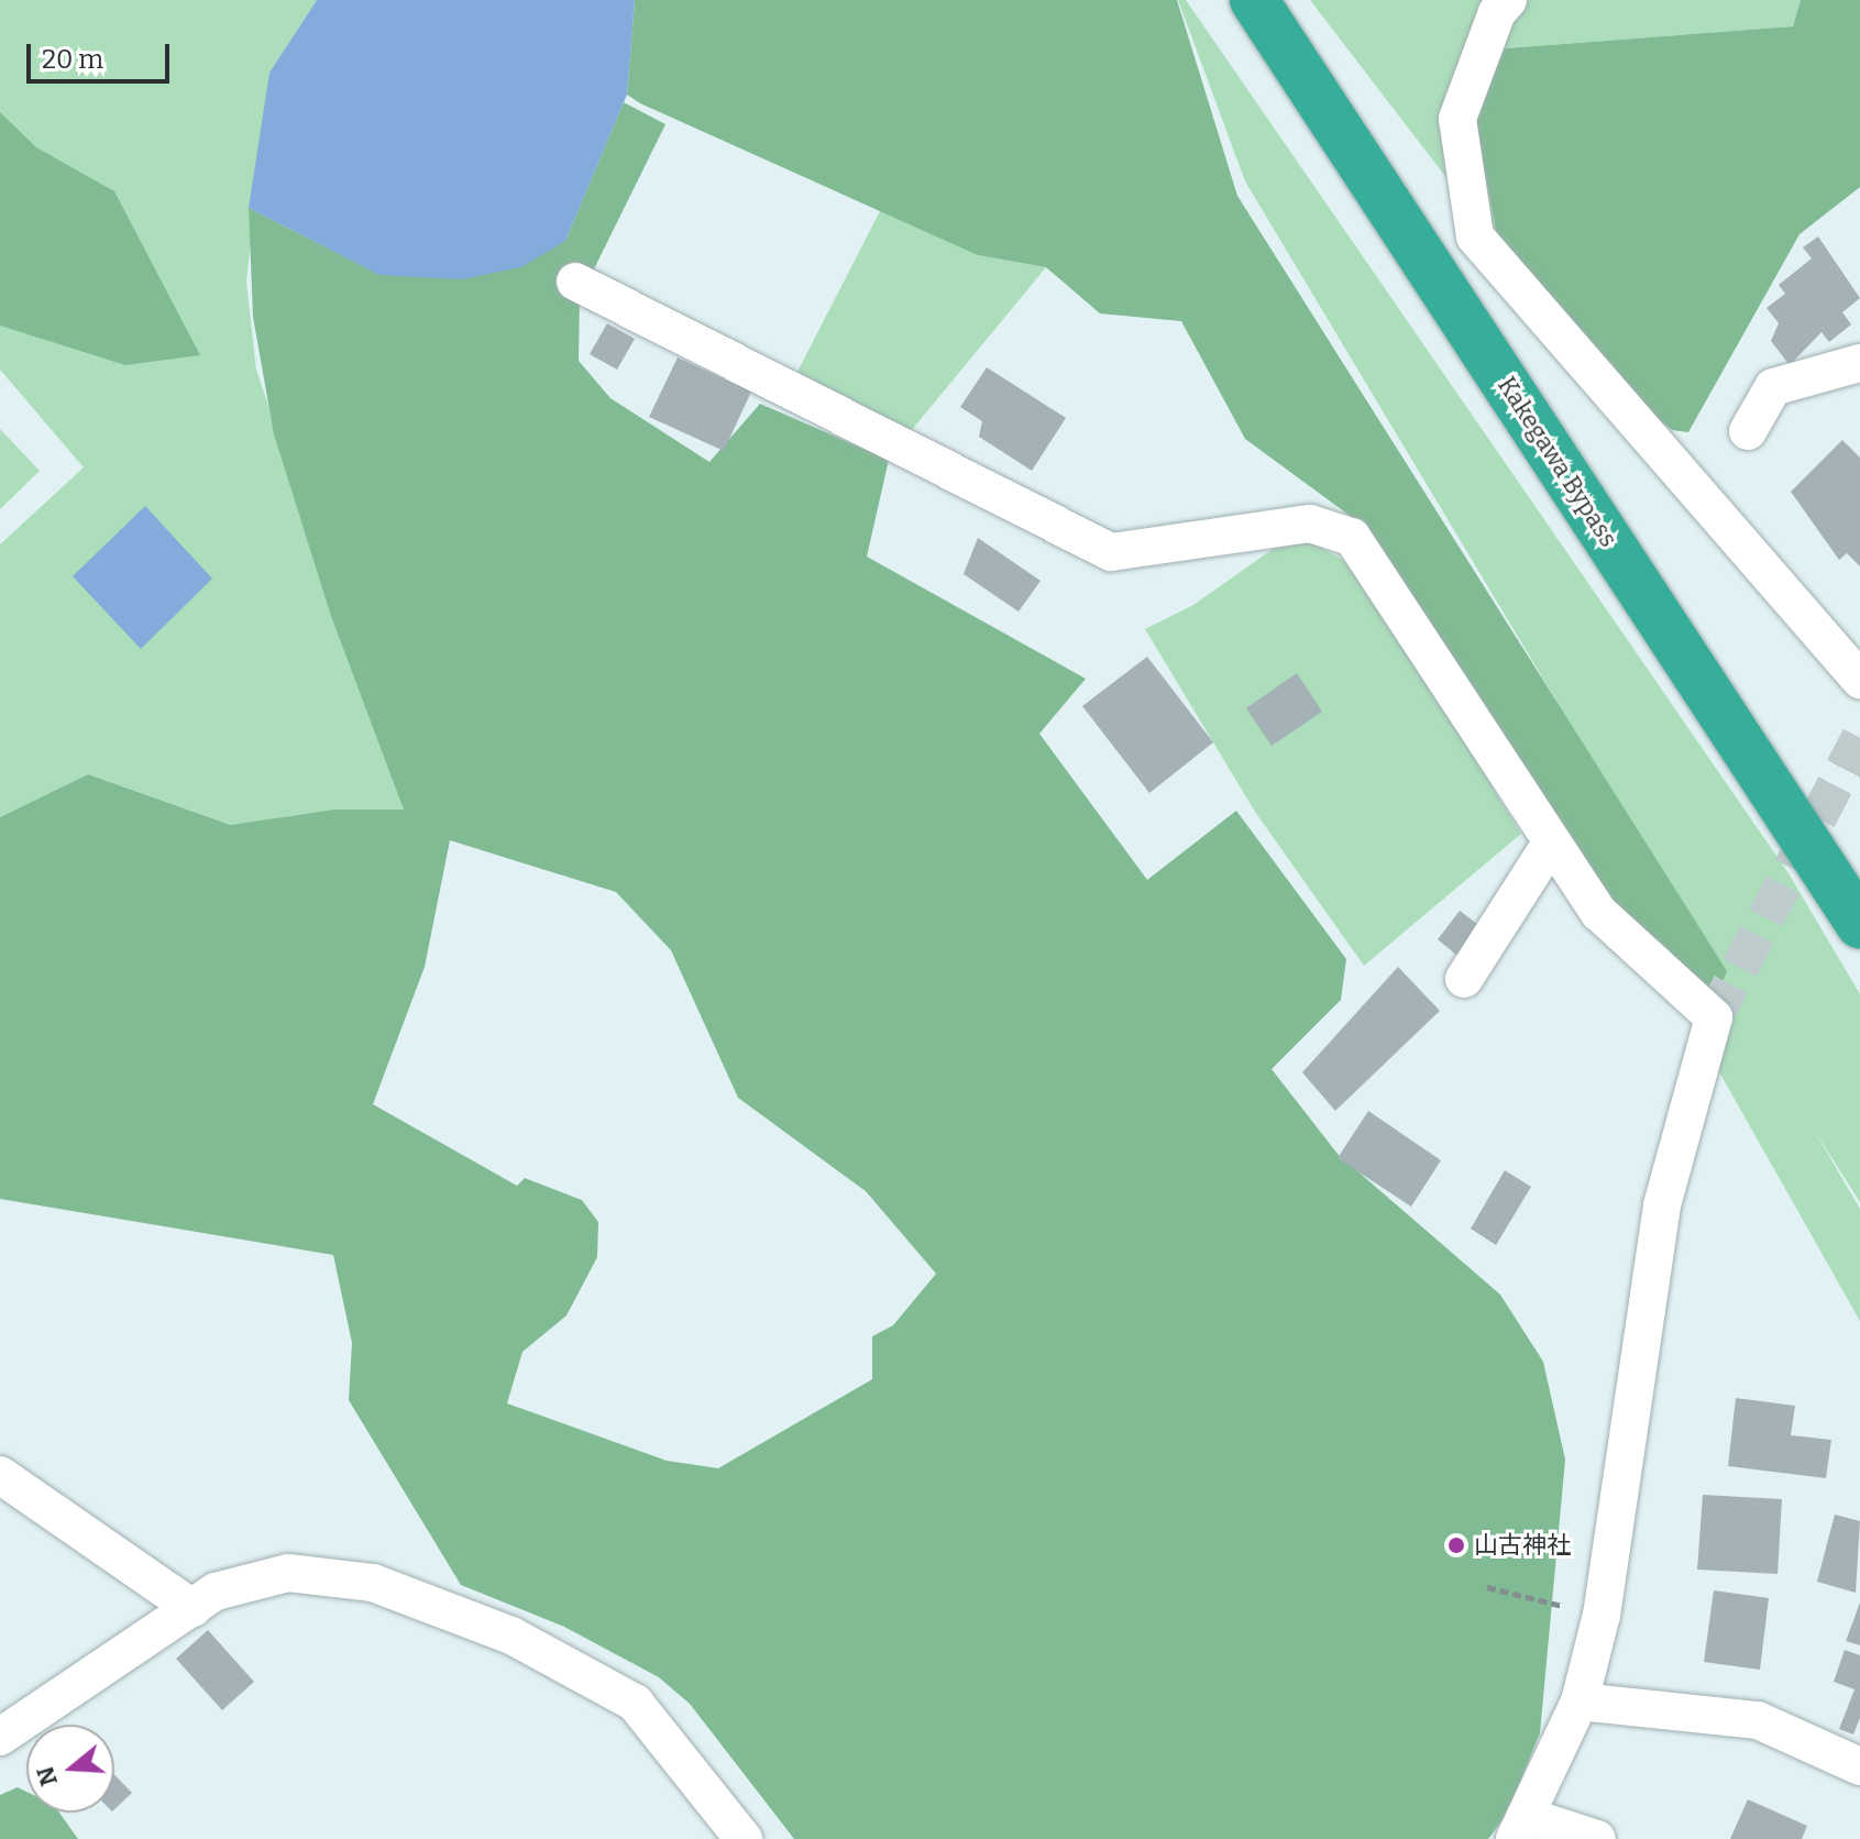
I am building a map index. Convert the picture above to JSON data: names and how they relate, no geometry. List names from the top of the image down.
{
  "streets": {
    "highway": ["Kakegawa Bypass"]
  },
  "places": ["山古神社"],
  "scale_bar": "20 m",
  "north": "left"
}
